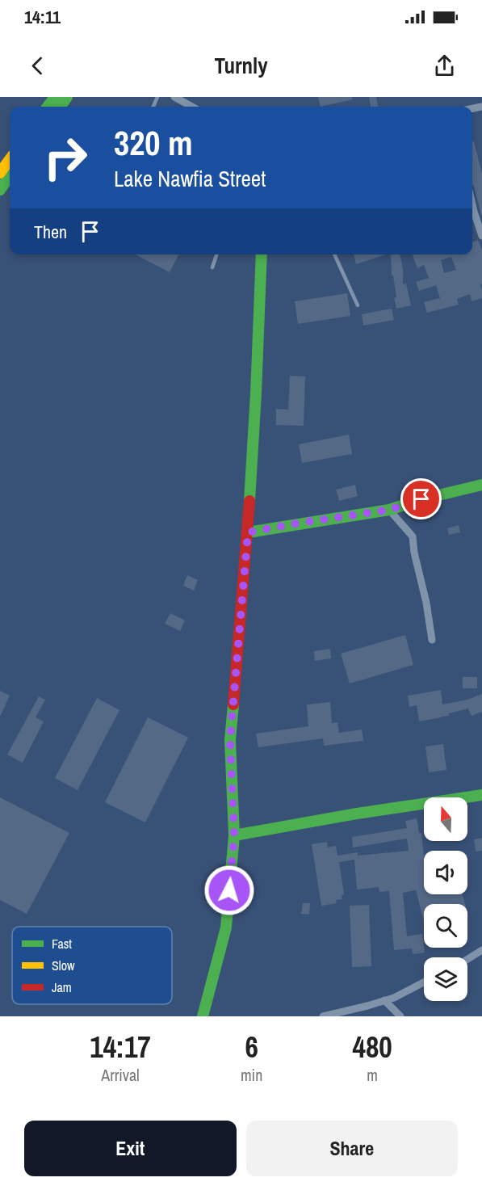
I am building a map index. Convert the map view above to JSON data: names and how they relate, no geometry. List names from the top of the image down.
{
  "legend": ["Fast", "Slow", "Jam"],
  "north": "top",
  "page": {
    "status": "14:11",
    "header": "Turnly",
    "turn": ["320 m", "Lake Nawfia Street"],
    "then": "Then",
    "eta": [
      "14:17",
      "Arrival",
      "6",
      "min",
      "480",
      "m"
    ],
    "buttons": ["Exit", "Share"]
  }
}
